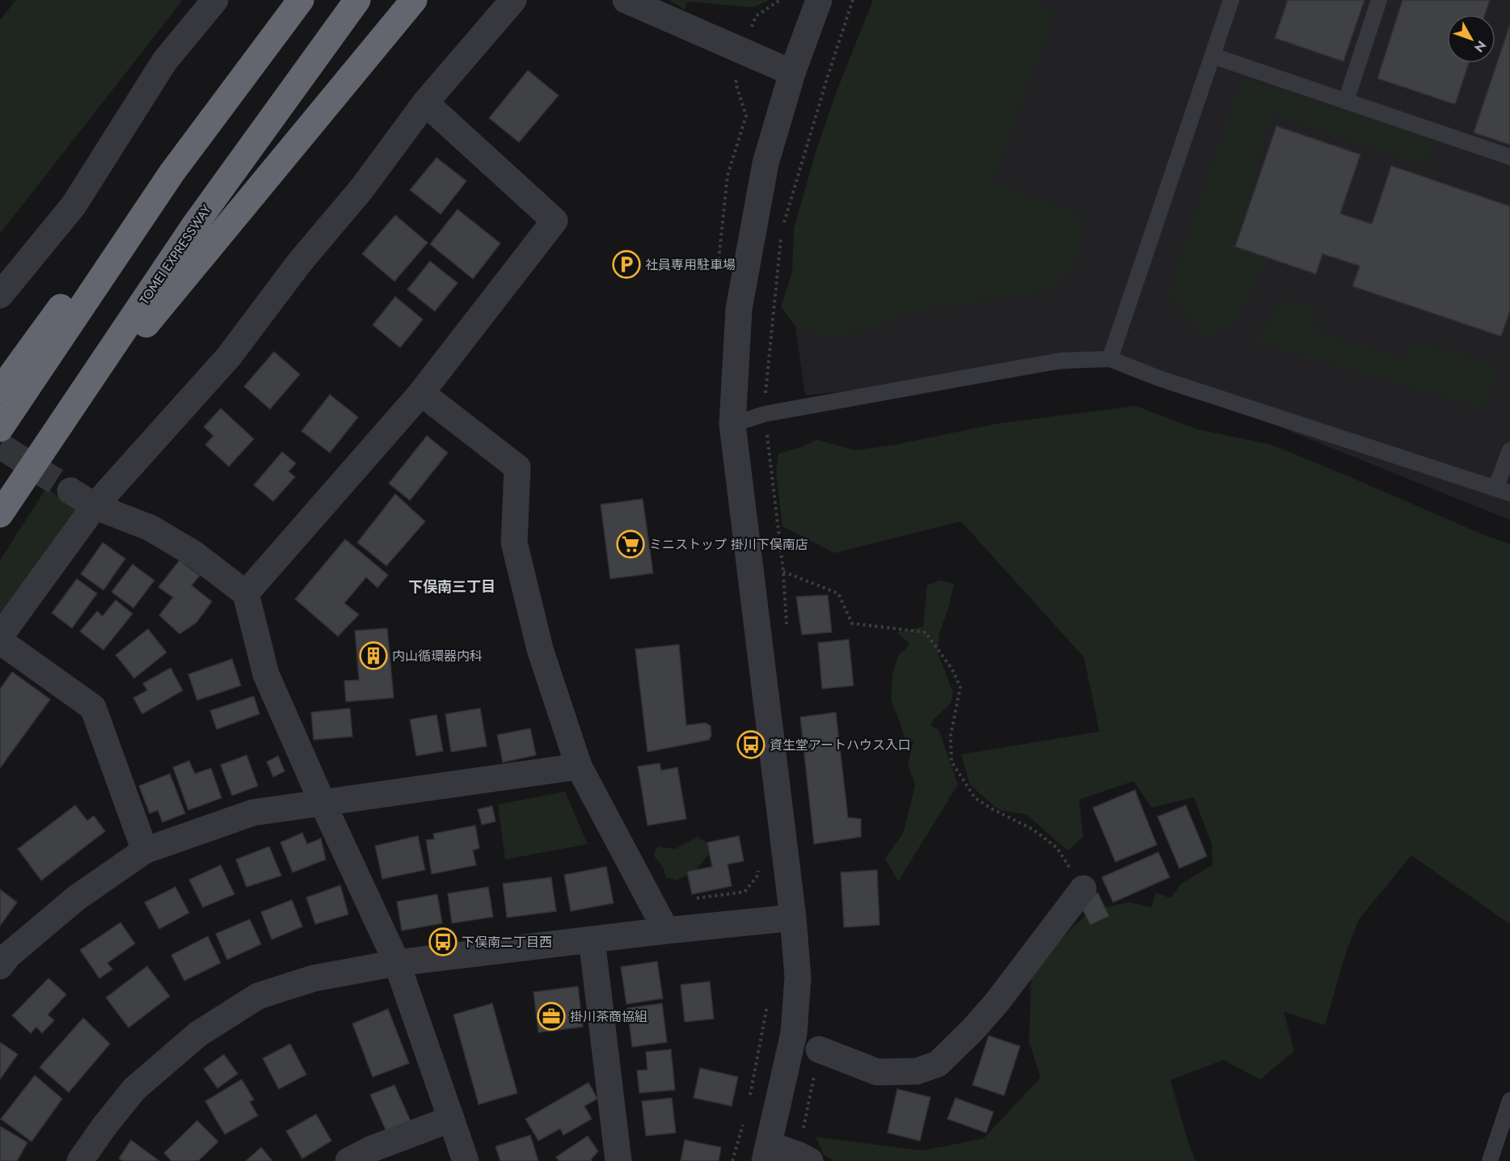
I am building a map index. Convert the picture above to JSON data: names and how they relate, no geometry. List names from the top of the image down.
{
  "streets": {
    "highway": ["TOMEI EXPRESSWAY"]
  },
  "districts": ["下俣南三丁目"],
  "places": {
    "parking": ["社員専用駐車場"],
    "supermarket": ["ミニストップ 掛川下俣南店"],
    "building": ["内山循環器内科"],
    "bus stop": ["資生堂アートハウス入口", "下俣南二丁目西"],
    "office": ["掛川茶商協組"]
  },
  "north": "bottom right"
}
